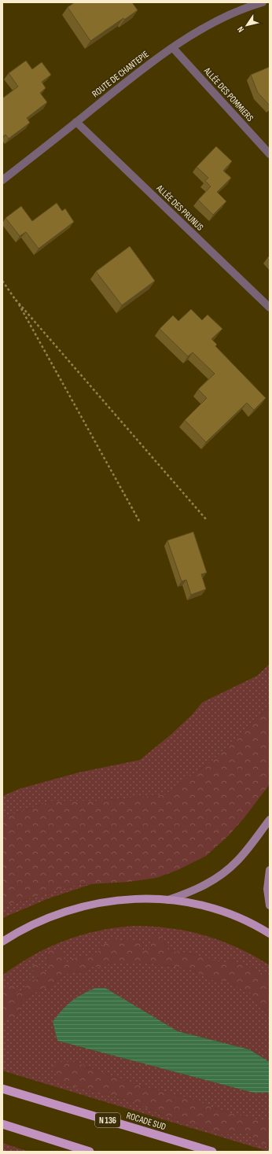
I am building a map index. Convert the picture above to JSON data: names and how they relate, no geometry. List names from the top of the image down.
{
  "streets": {
    "highway": ["N 136", "ROCADE SUD"],
    "street": ["ROUTE DE CHANTEPIE", "ALLÉE DES POMMIERS", "ALLÉE DES PRUNUS"]
  },
  "crossings": [
    ["ROUTE DE CHANTEPIE", "ALLÉE DES POMMIERS"],
    ["ROUTE DE CHANTEPIE", "ALLÉE DES PRUNUS"]
  ],
  "north": "bottom left"
}
